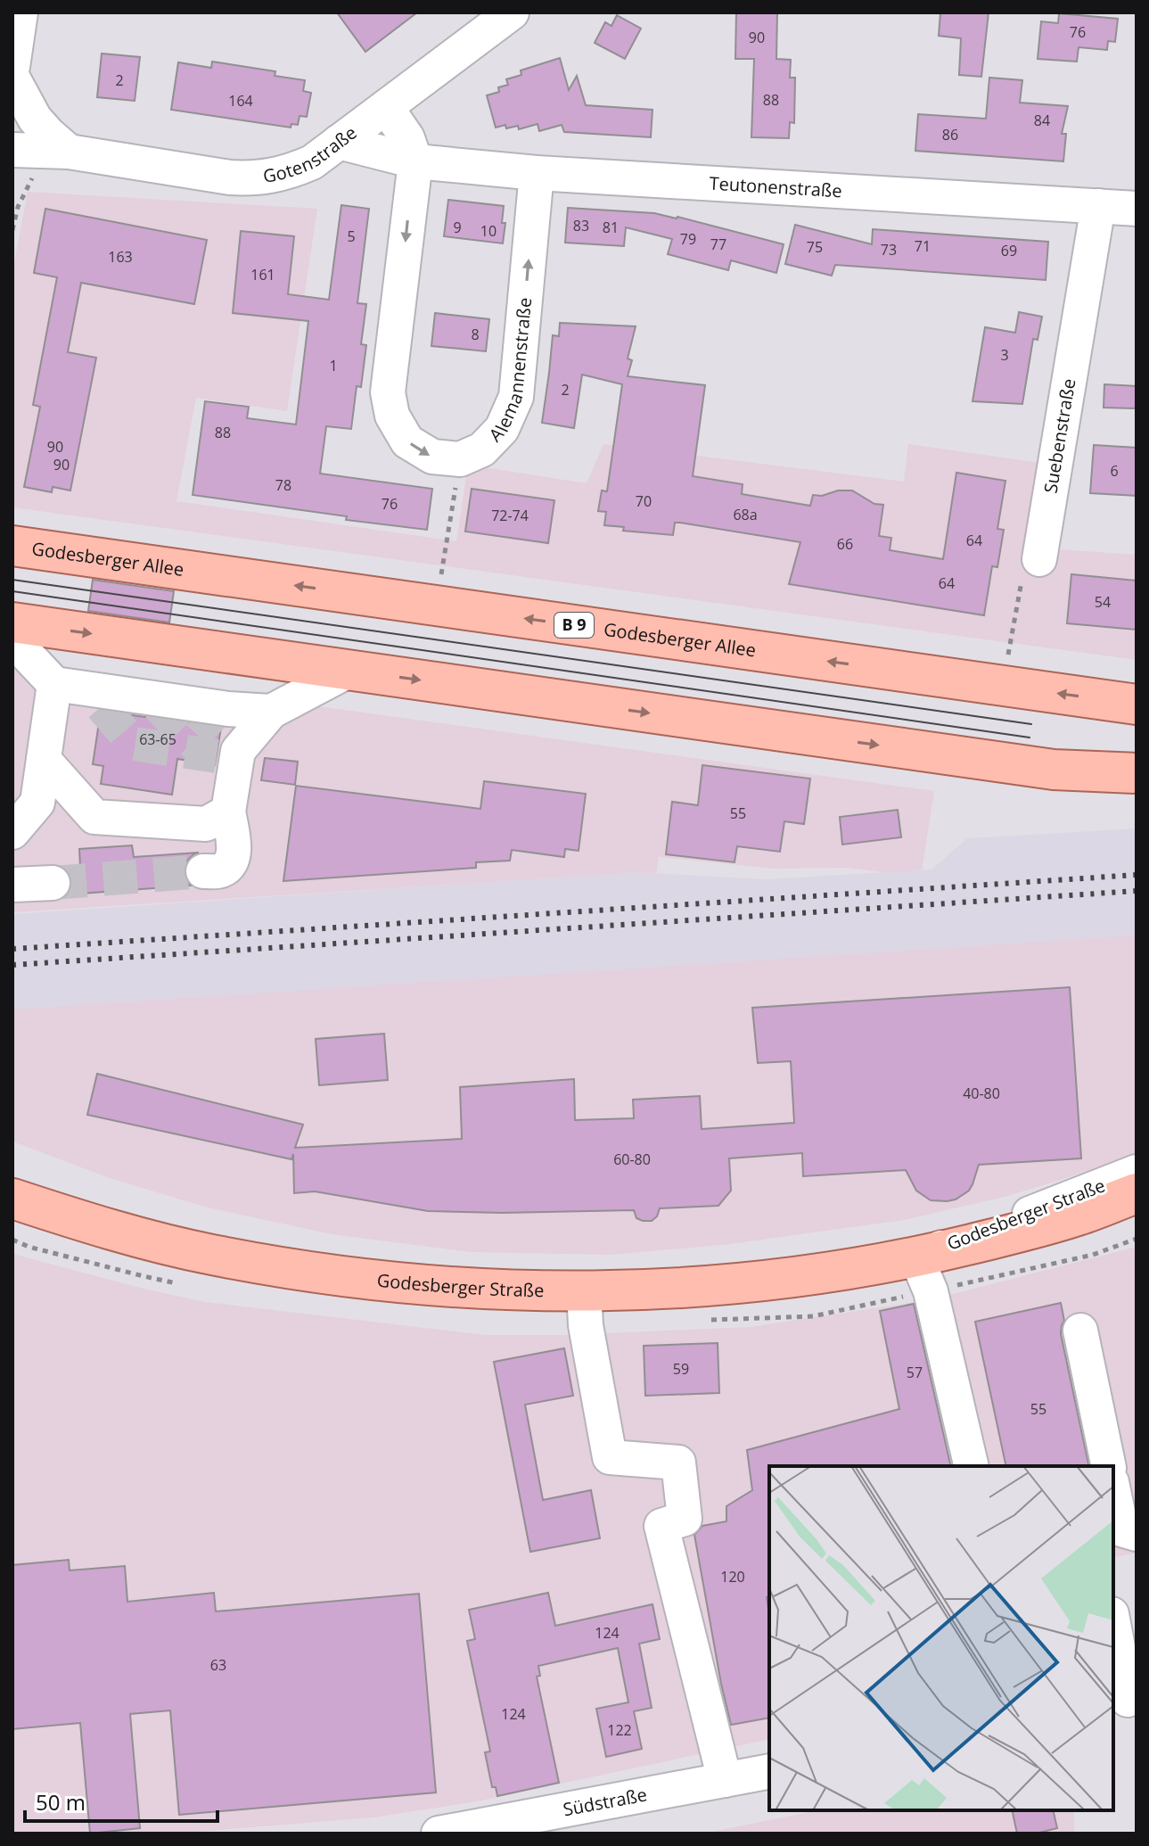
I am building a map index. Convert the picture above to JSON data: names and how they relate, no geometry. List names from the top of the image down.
{
  "streets": {
    "main road": ["Godesberger Allee", "B 9", "Godesberger Straße"],
    "street": [
      "Gotenstraße",
      "Teutonenstraße",
      "Alemannenstraße",
      "Suebenstraße",
      "Südstraße"
    ]
  },
  "crossings": [
    ["Gotenstraße", "Teutonenstraße"],
    ["Teutonenstraße", "Alemannenstraße"],
    ["Teutonenstraße", "Suebenstraße"]
  ],
  "one_way": ["Alemannenstraße"],
  "house_numbers": [
    "76",
    "90",
    "2",
    "88",
    "164",
    "84",
    "86",
    "83",
    "9",
    "81",
    "10",
    "5",
    "79",
    "77",
    "71",
    "75",
    "73",
    "69",
    "163",
    "161",
    "8",
    "3",
    "1",
    "2",
    "88",
    "90",
    "90",
    "6",
    "78",
    "70",
    "76",
    "68a",
    "72-74",
    "64",
    "66",
    "64",
    "54",
    "63-65",
    "55",
    "40-80",
    "60-80",
    "59",
    "57",
    "55",
    "120",
    "124",
    "63",
    "124",
    "122"
  ],
  "scale_bar": "50 m"
}
